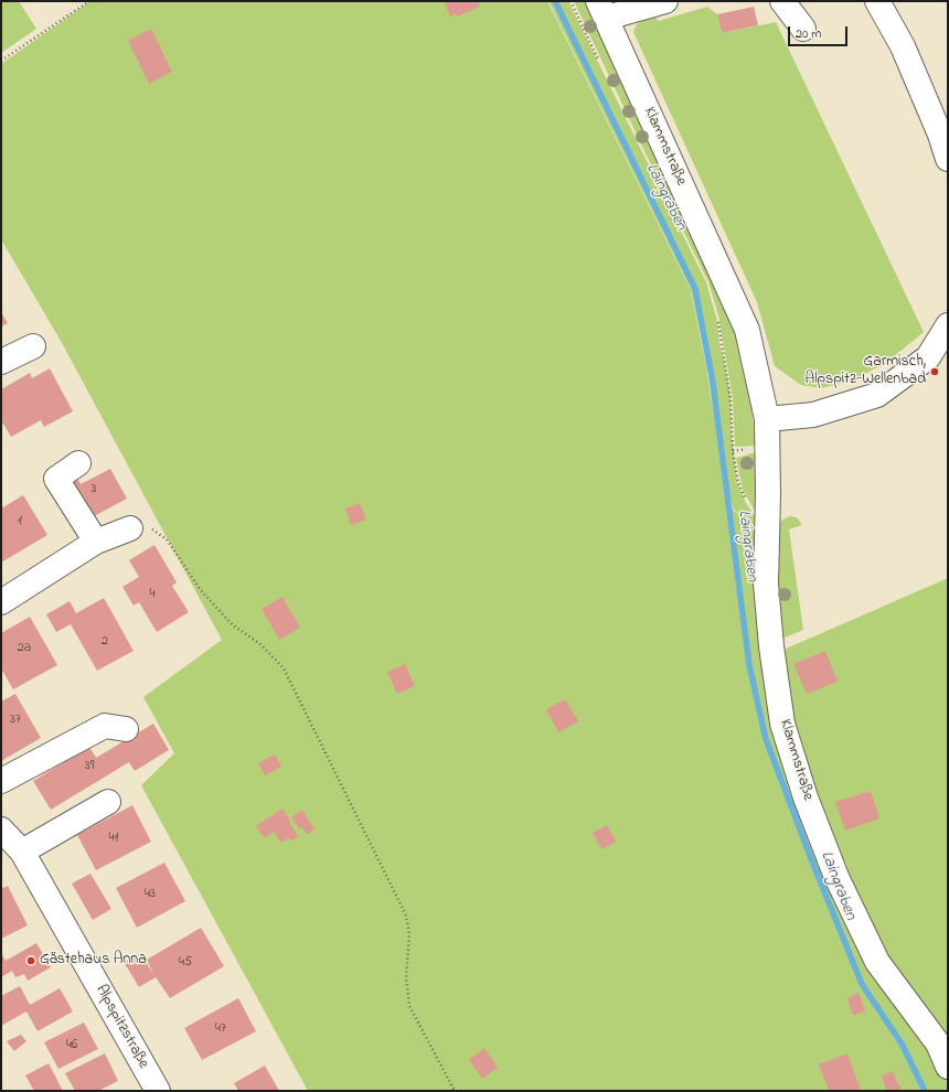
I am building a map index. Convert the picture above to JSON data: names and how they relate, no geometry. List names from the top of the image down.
{
  "streets": {
    "street": ["Klammstraße", "Alpspitzstraße"]
  },
  "water": ["Laingraben"],
  "places": ["Garmisch, Alpspitz-Wellenbad", "Gästehaus Anna"],
  "house_numbers": [
    "3",
    "1",
    "4",
    "2",
    "2a",
    "37",
    "39",
    "41",
    "43",
    "45",
    "47",
    "46"
  ],
  "scale_bar": "20 m"
}
